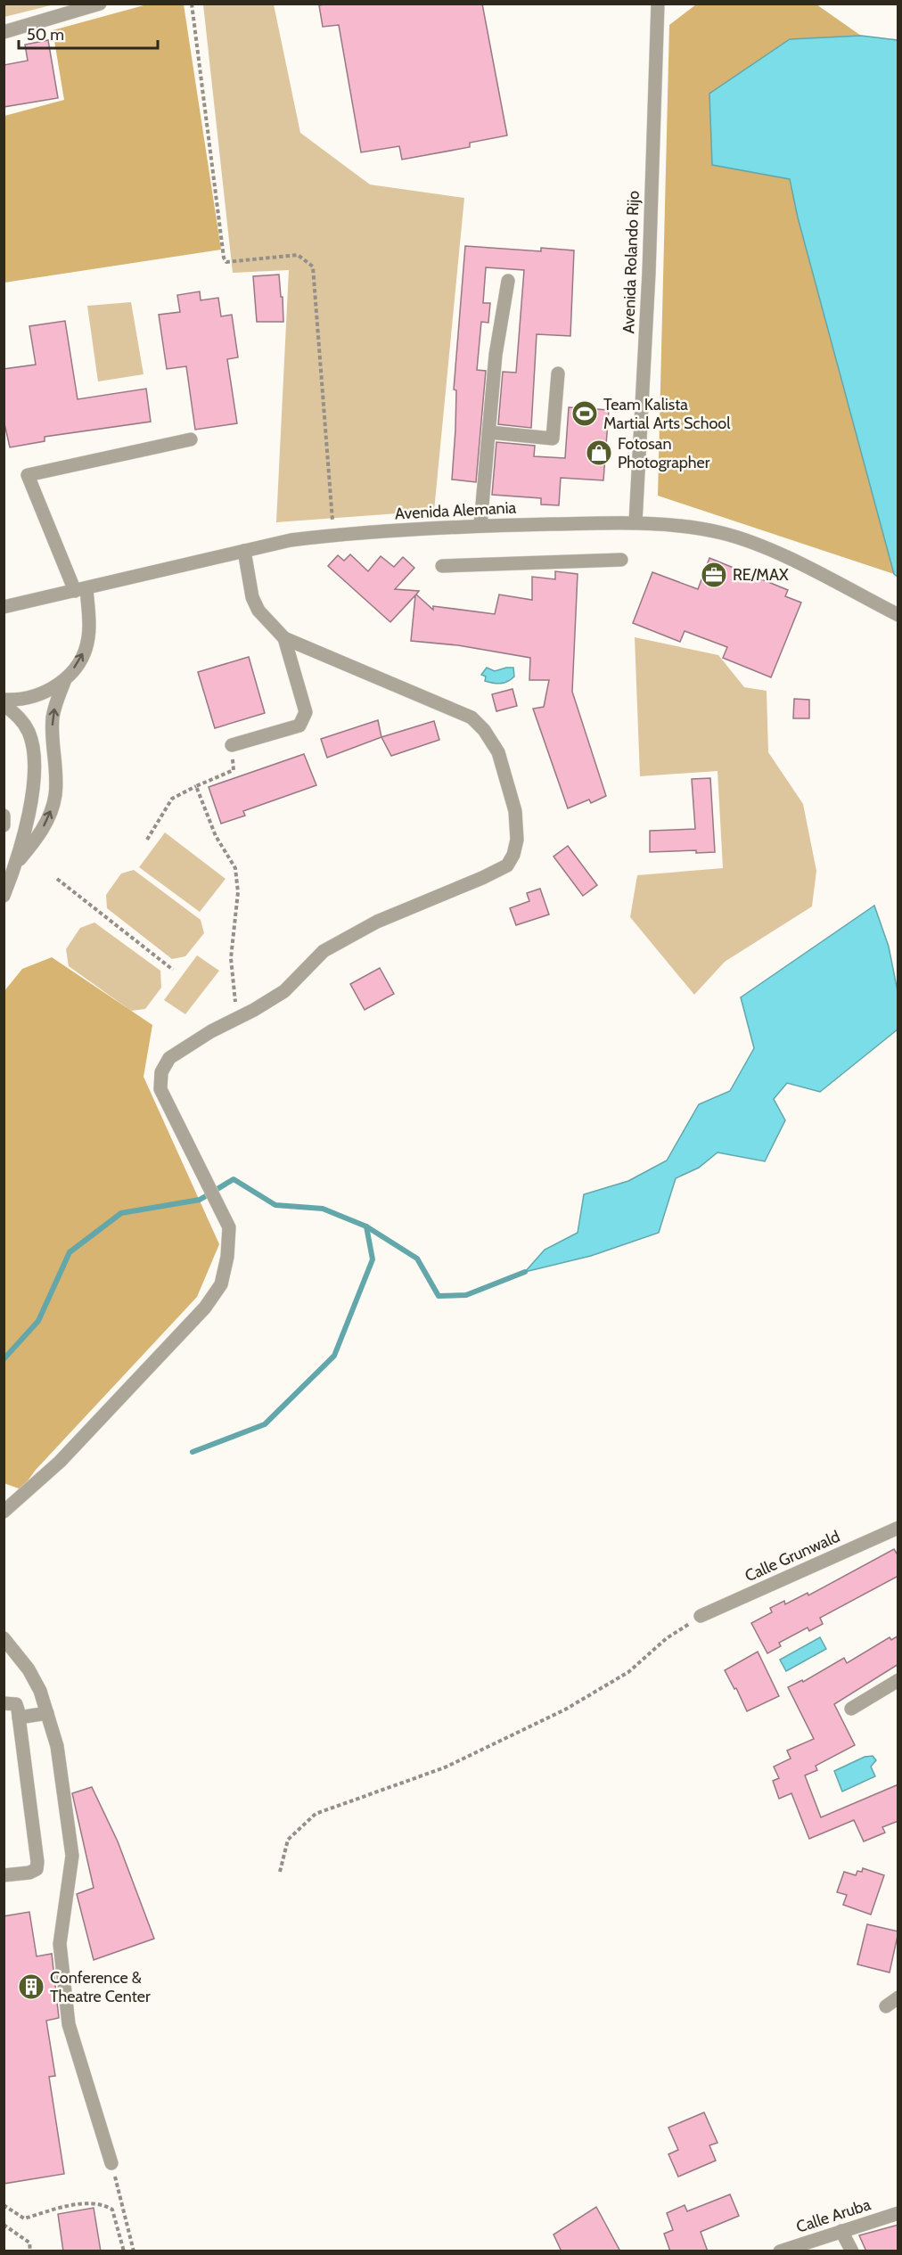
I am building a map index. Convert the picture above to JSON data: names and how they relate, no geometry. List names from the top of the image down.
{
  "streets": {
    "street": [
      "Avenida Rolando Rijo",
      "Avenida Alemania",
      "Calle Grunwald",
      "Calle Aruba"
    ]
  },
  "crossings": [
    ["Avenida Rolando Rijo", "Avenida Alemania"]
  ],
  "places": {
    "sports": ["Team Kalista Martial Arts School"],
    "shop": ["Fotosan Photographer"],
    "office": ["RE/MAX"],
    "building": ["Conference & Theatre Center"]
  },
  "scale_bar": "50 m"
}
